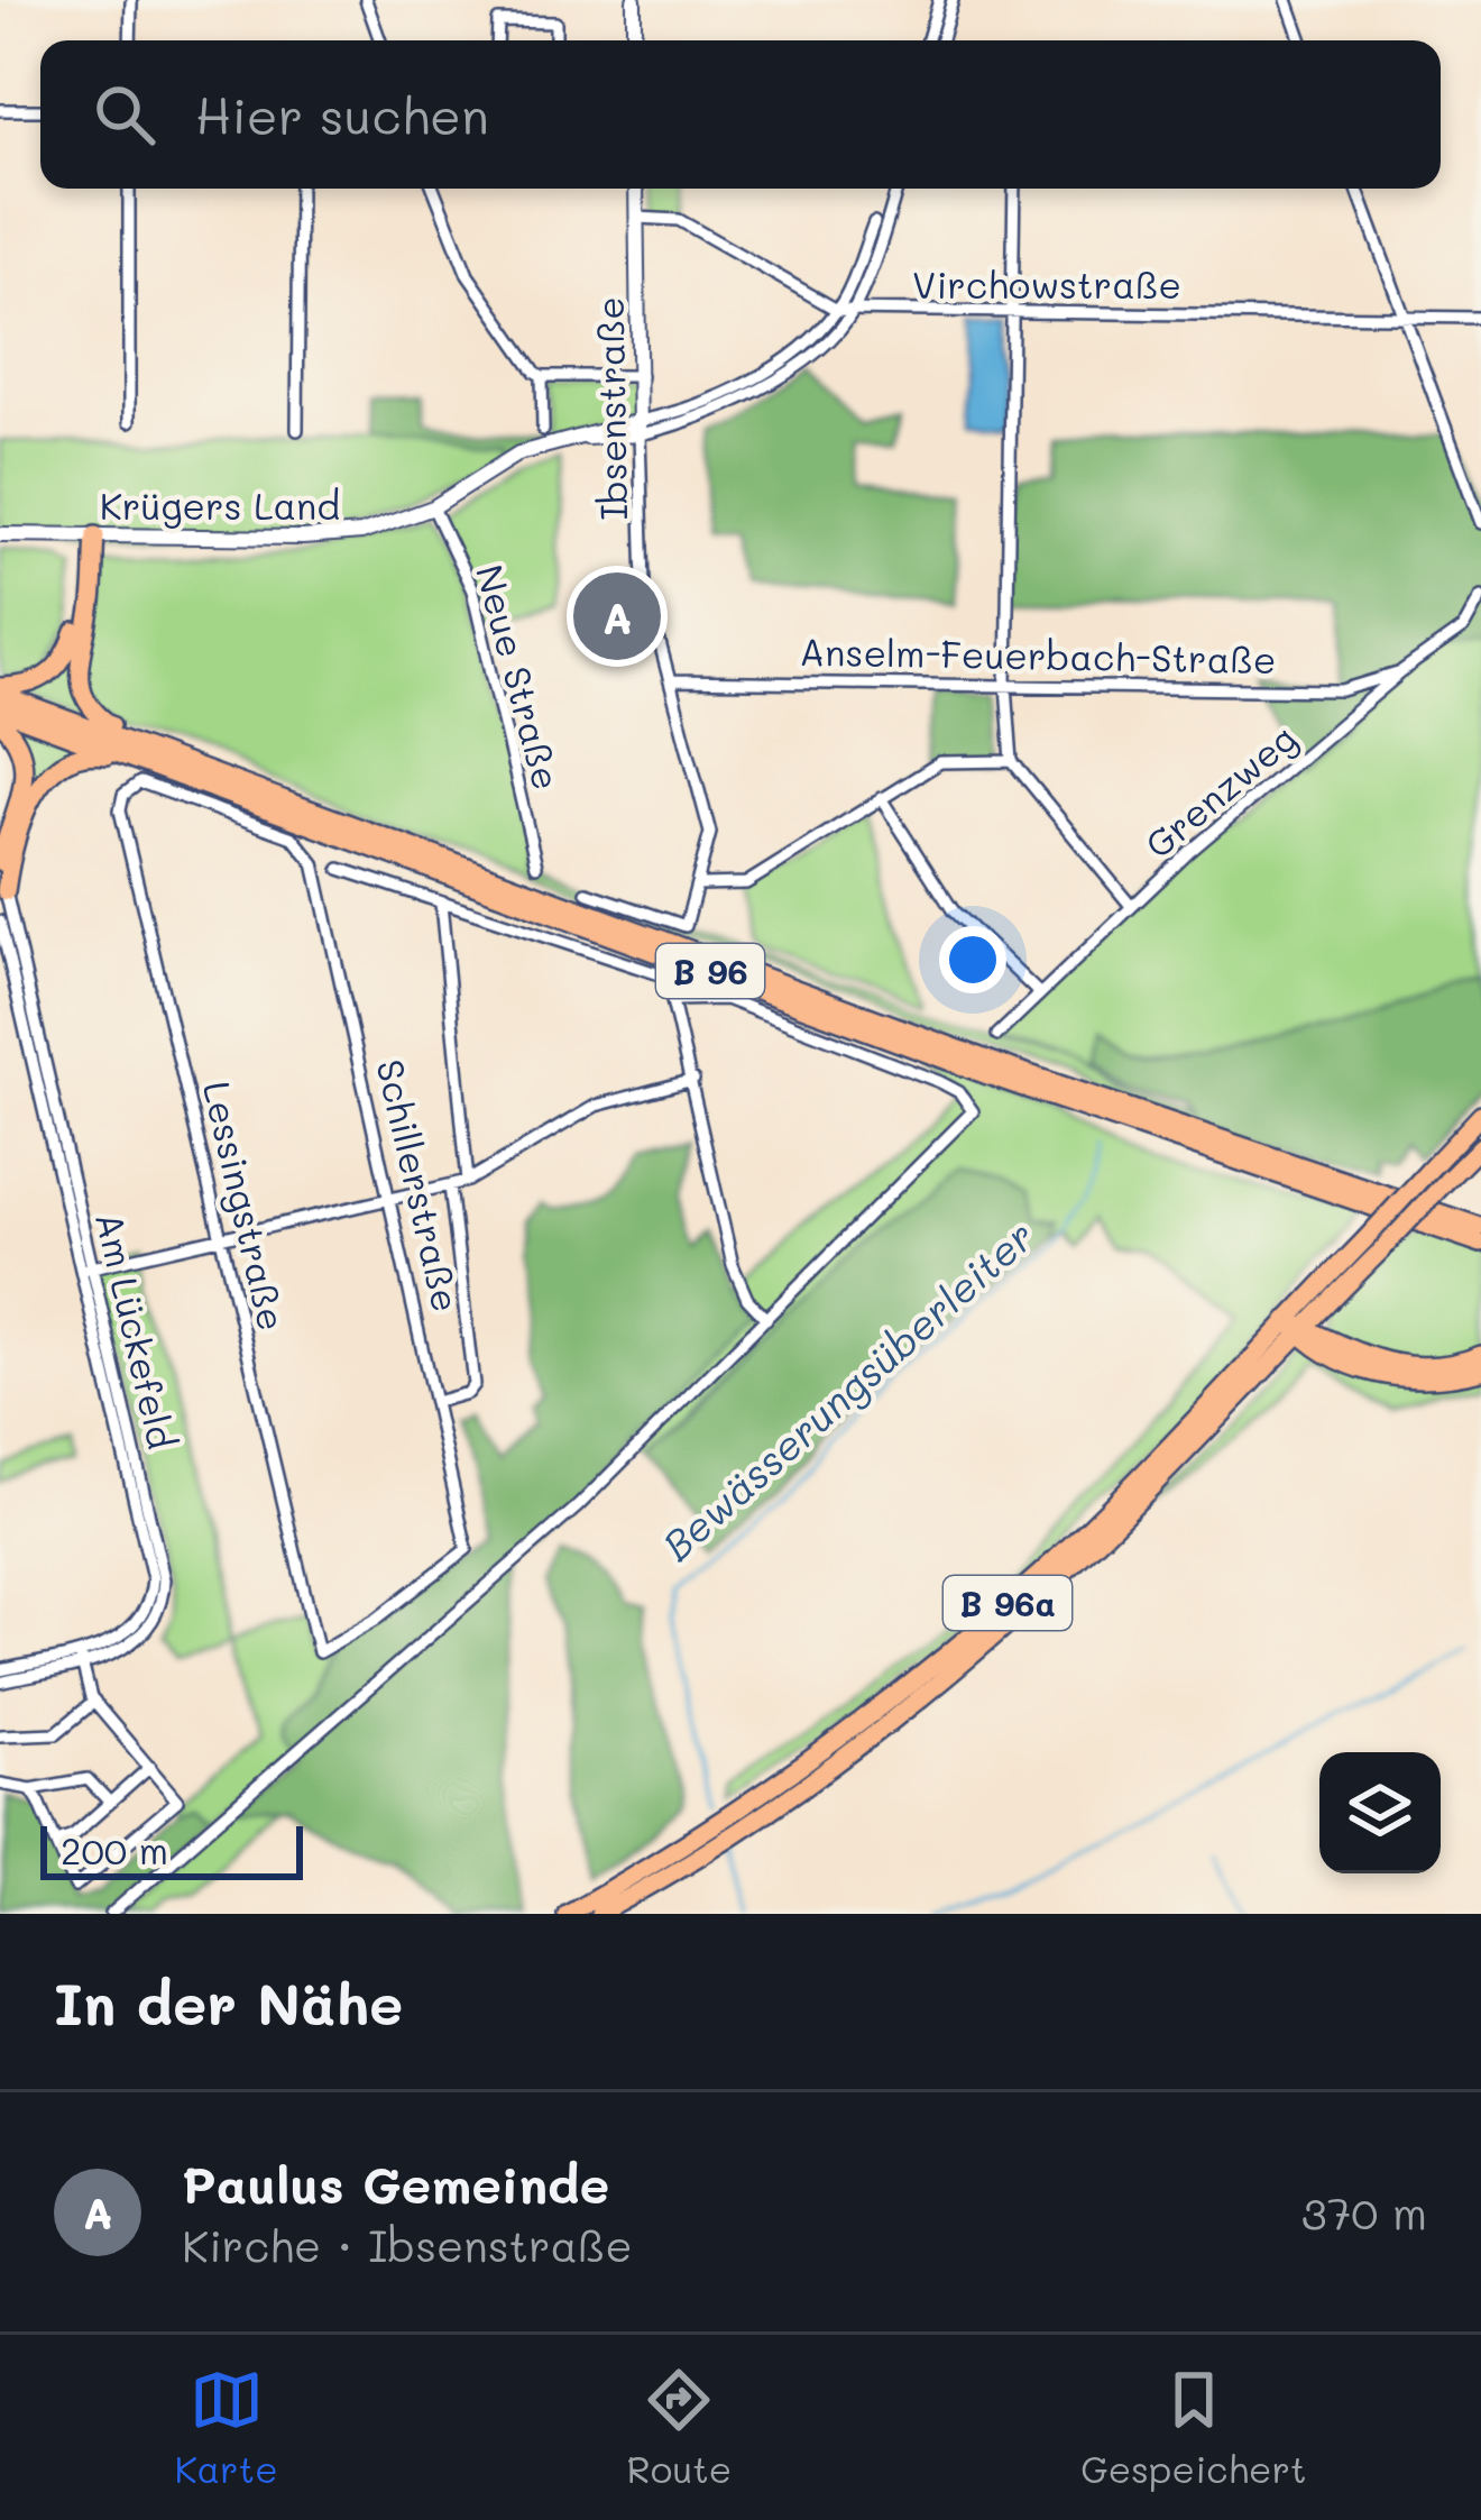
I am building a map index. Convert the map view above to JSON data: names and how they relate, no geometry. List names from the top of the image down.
{
  "streets": {
    "main road": ["B 96", "B 96a"],
    "street": [
      "Virchowstraße",
      "Ibsenstraße",
      "Krügers Land",
      "Anselm-Feuerbach-Straße",
      "Neue Straße",
      "Grenzweg",
      "Schillerstraße",
      "Lessingstraße",
      "Am Lückefeld"
    ]
  },
  "crossings": [
    ["Virchowstraße", "Ibsenstraße"],
    ["Ibsenstraße", "Krügers Land"],
    ["Ibsenstraße", "Anselm-Feuerbach-Straße"],
    ["Krügers Land", "Neue Straße"],
    ["Anselm-Feuerbach-Straße", "Grenzweg"],
    ["Schillerstraße", "Lessingstraße"]
  ],
  "water": ["Bewässerungsüberleiter"],
  "scale_bar": "200 m",
  "page": {
    "search": "Hier suchen",
    "pins": "A",
    "scale": "200 m",
    "heading": "In der Nähe",
    "list": [
      {
        "mark": "A",
        "name": "Paulus Gemeinde",
        "note": "Kirche · Ibsenstraße",
        "value": "370 m"
      }
    ],
    "nav": ["Karte", "Route", "Gespeichert"]
  }
}
